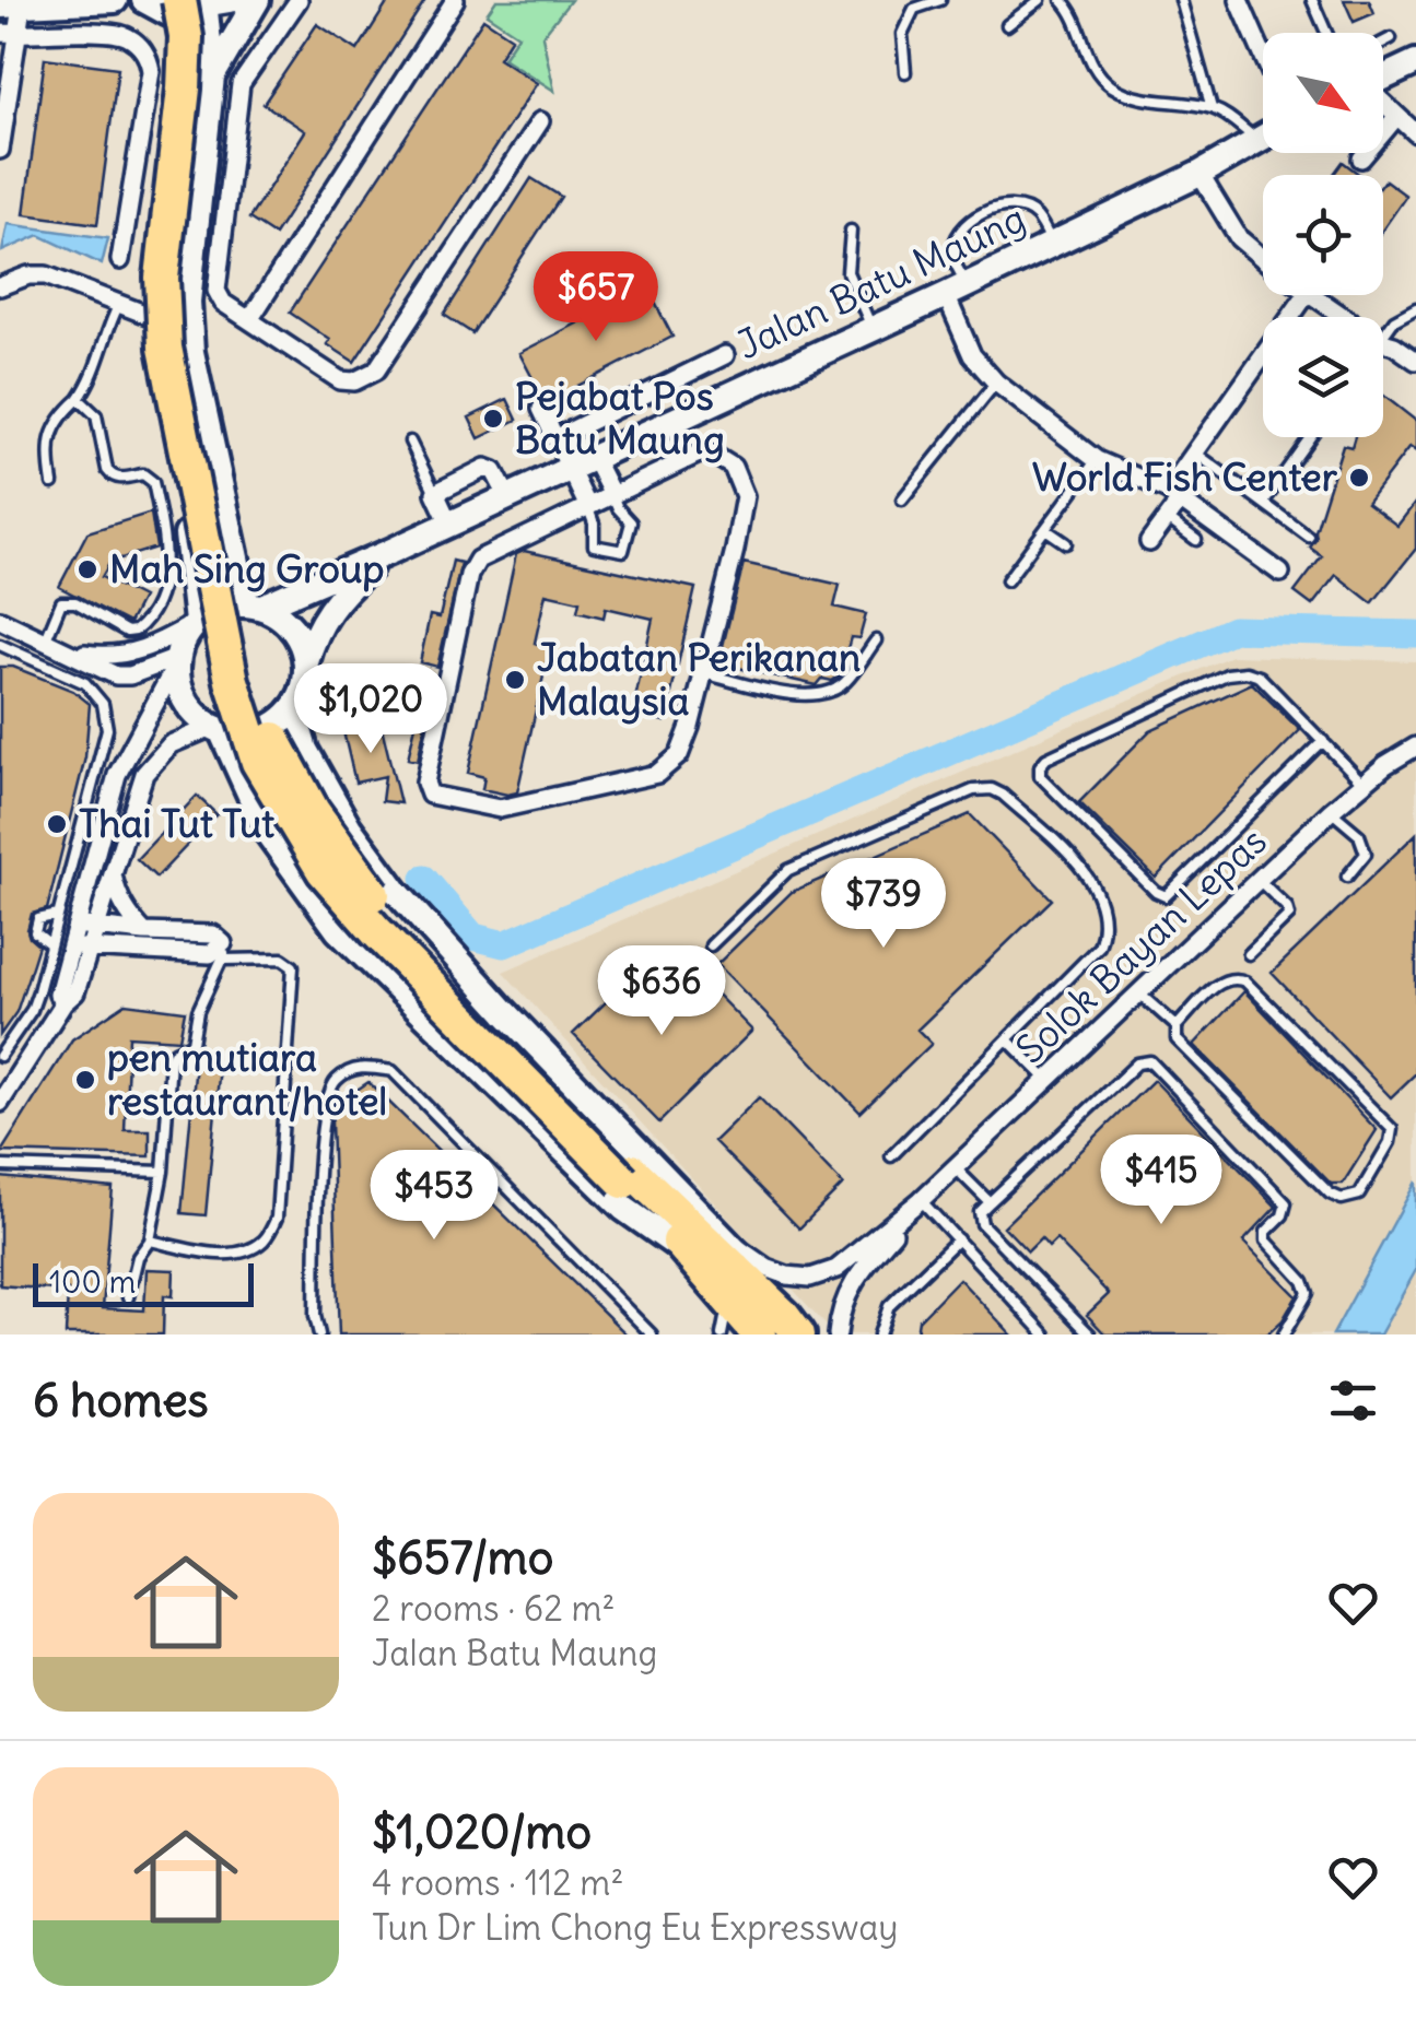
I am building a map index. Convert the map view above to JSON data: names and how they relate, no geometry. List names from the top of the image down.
{
  "streets": {
    "main road": ["Jalan Batu Maung"],
    "street": ["Solok Bayan Lepas"]
  },
  "places": [
    "Pejabat Pos Batu Maung",
    "World Fish Center",
    "Mah Sing Group",
    "Jabatan Perikanan Malaysia",
    "Thai Tut Tut",
    "pen mutiara restaurant/hotel"
  ],
  "scale_bar": "100 m",
  "north": "bottom right",
  "page": {
    "price": [
      "$657",
      "$1,020",
      "$739",
      "$636",
      "$415",
      "$453"
    ],
    "scale": "100 m",
    "heading": "6 homes",
    "list": [
      {
        "name": "$657/mo",
        "note": "2 rooms · 62 m² · Jalan Batu Maung"
      },
      {
        "name": "$1,020/mo",
        "note": "4 rooms · 112 m² · Tun Dr Lim Chong Eu Expressway"
      }
    ]
  }
}
